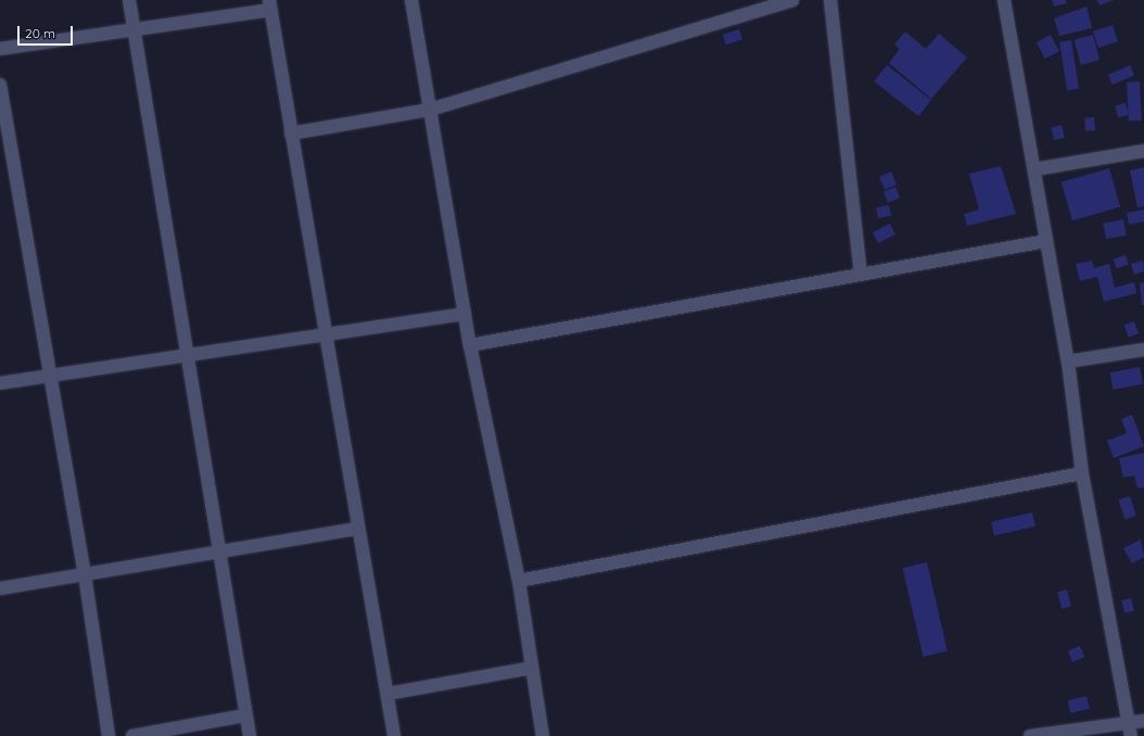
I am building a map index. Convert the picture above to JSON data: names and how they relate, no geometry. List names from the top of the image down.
{
  "scale_bar": "20 m"
}
